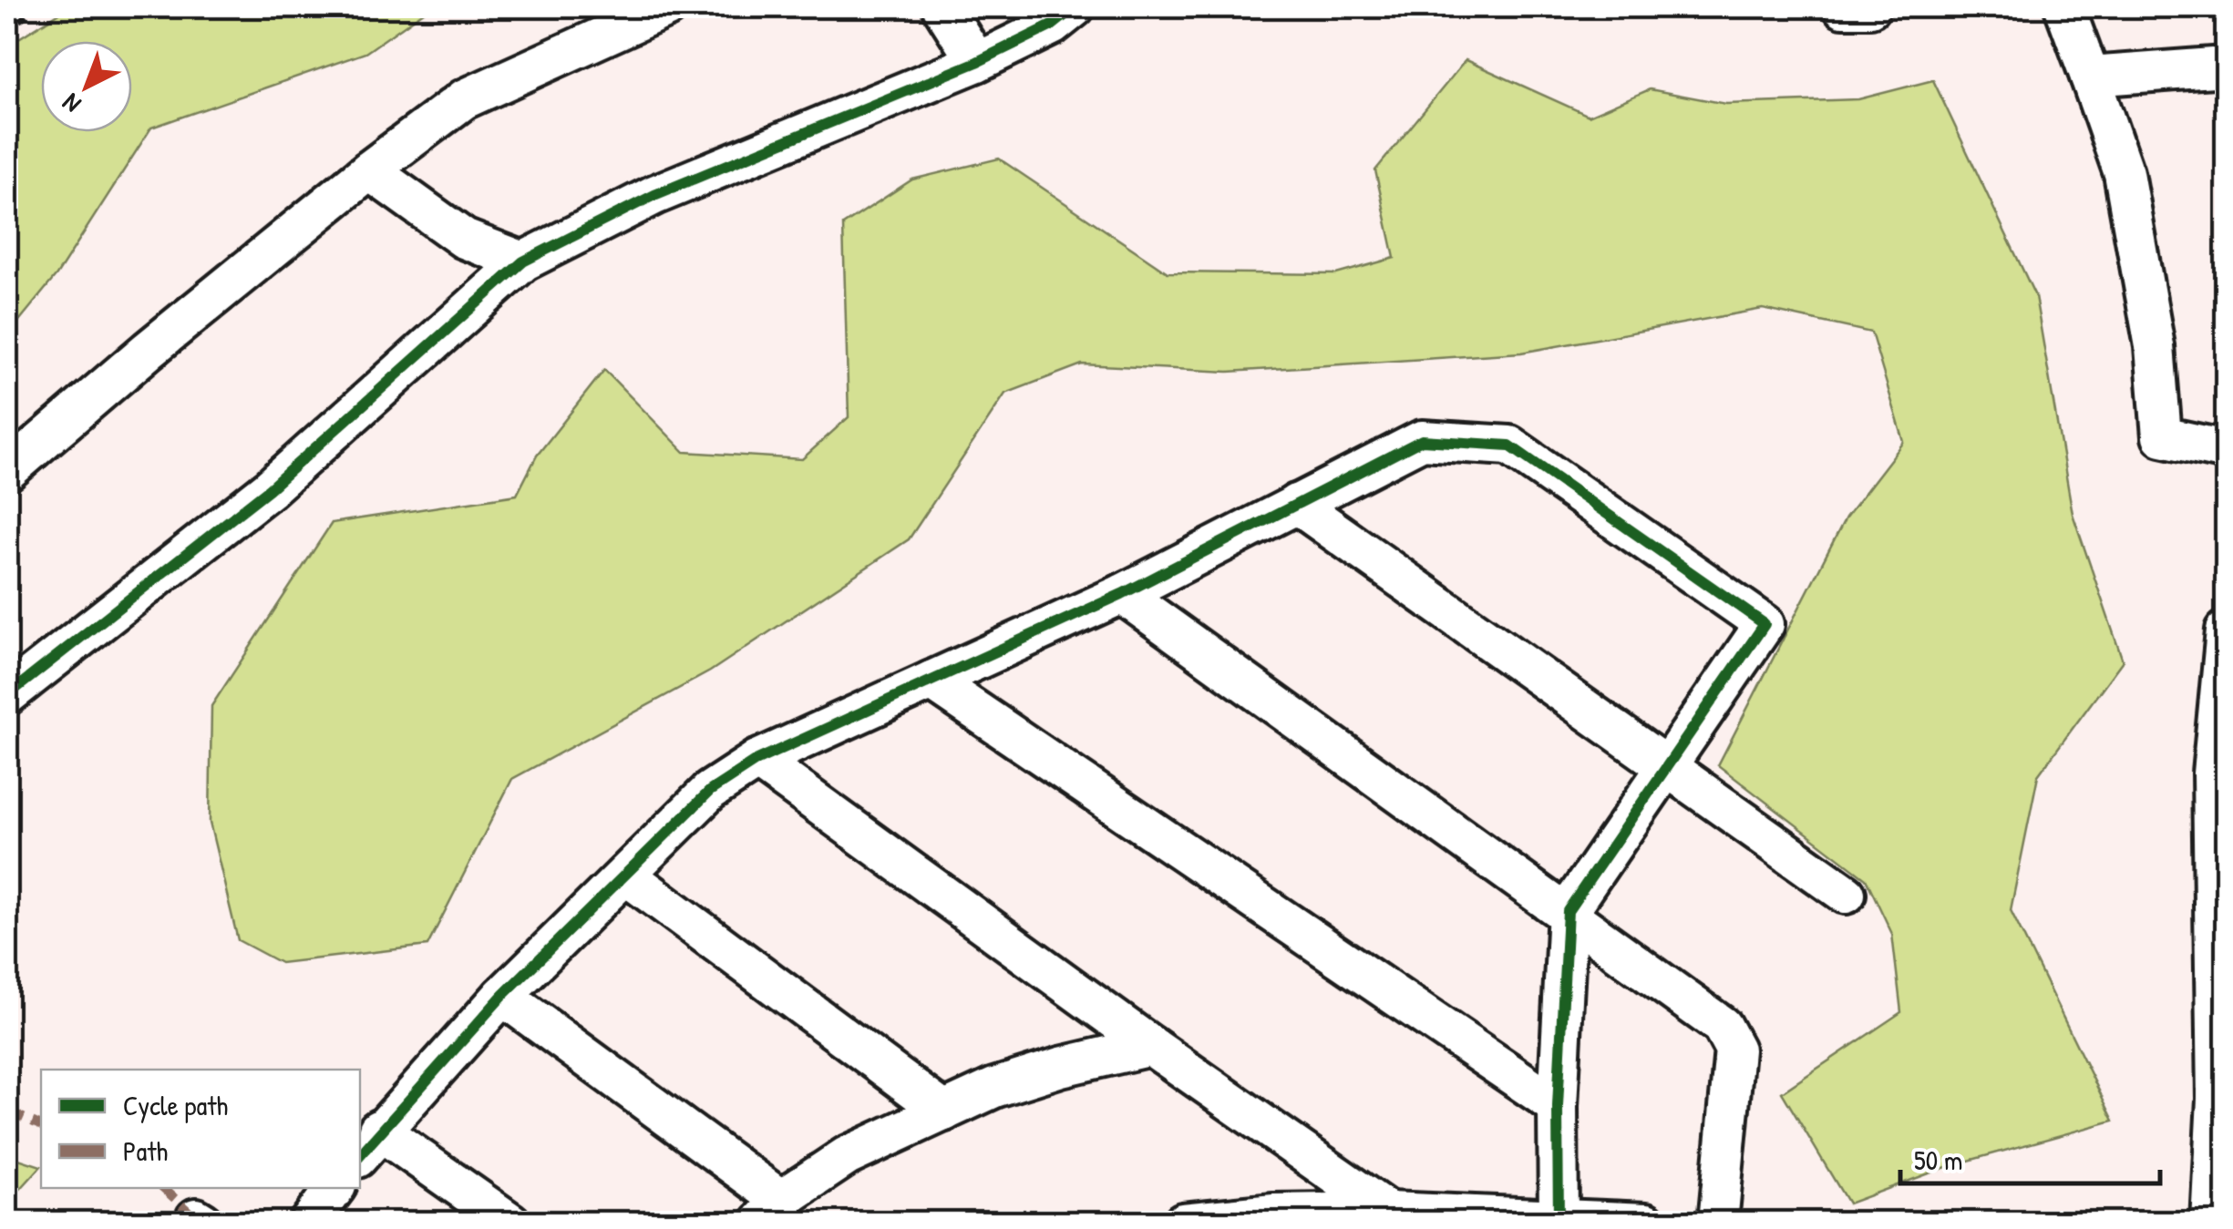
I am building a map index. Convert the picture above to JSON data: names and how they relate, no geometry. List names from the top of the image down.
{
  "legend": ["Cycle path", "Path"],
  "scale_bar": "50 m",
  "north": "bottom left"
}
